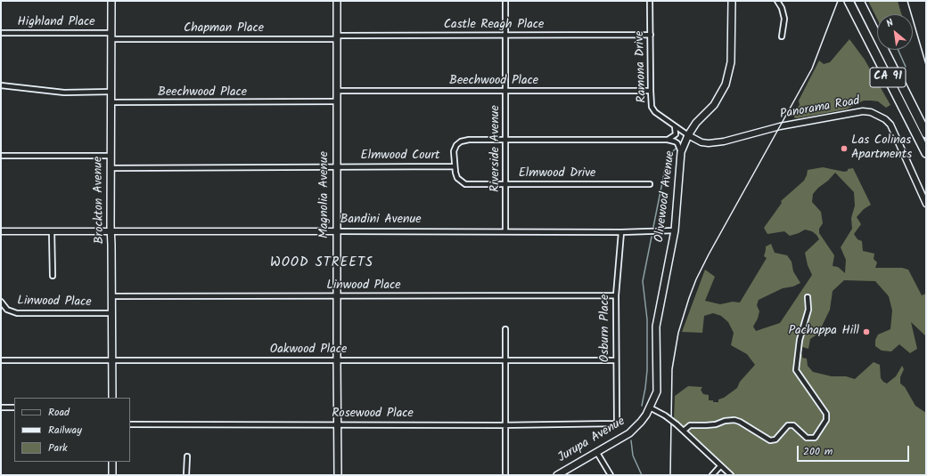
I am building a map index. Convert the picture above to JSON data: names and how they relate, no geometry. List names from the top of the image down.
{
  "streets": {
    "highway": ["CA 91"],
    "main road": [
      "Magnolia Avenue",
      "Olivewood Avenue",
      "Brockton Avenue",
      "Jurupa Avenue"
    ],
    "street": [
      "Highland Place",
      "Castle Reagh Place",
      "Chapman Place",
      "Ramona Drive",
      "Beechwood Place",
      "Panorama Road",
      "Riverside Avenue",
      "Elmwood Court",
      "Elmwood Drive",
      "Bandini Avenue",
      "Linwood Place",
      "Osburn Place",
      "Oakwood Place",
      "Rosewood Place"
    ]
  },
  "crossings": [
    ["Highland Place", "Chapman Place"],
    ["Highland Place", "Brockton Avenue"],
    ["Castle Reagh Place", "Chapman Place"],
    ["Castle Reagh Place", "Ramona Drive"],
    ["Castle Reagh Place", "Riverside Avenue"],
    ["Castle Reagh Place", "Magnolia Avenue"],
    ["Chapman Place", "Magnolia Avenue"],
    ["Chapman Place", "Brockton Avenue"],
    ["Ramona Drive", "Beechwood Place"],
    ["Ramona Drive", "Panorama Road"],
    ["Ramona Drive", "Olivewood Avenue"],
    ["Beechwood Place", "Riverside Avenue"],
    ["Beechwood Place", "Magnolia Avenue"],
    ["Beechwood Place", "Brockton Avenue"],
    ["Panorama Road", "Olivewood Avenue"],
    ["Riverside Avenue", "Elmwood Court"],
    ["Riverside Avenue", "Elmwood Drive"],
    ["Riverside Avenue", "Bandini Avenue"],
    ["Elmwood Court", "Elmwood Drive"],
    ["Elmwood Court", "Magnolia Avenue"],
    ["Elmwood Court", "Brockton Avenue"],
    ["Magnolia Avenue", "Bandini Avenue"],
    ["Magnolia Avenue", "Linwood Place"],
    ["Magnolia Avenue", "Oakwood Place"],
    ["Magnolia Avenue", "Rosewood Place"],
    ["Olivewood Avenue", "Bandini Avenue"],
    ["Olivewood Avenue", "Jurupa Avenue"],
    ["Brockton Avenue", "Bandini Avenue"],
    ["Brockton Avenue", "Linwood Place"],
    ["Brockton Avenue", "Oakwood Place"],
    ["Bandini Avenue", "Osburn Place"],
    ["Linwood Place", "Osburn Place"],
    ["Osburn Place", "Oakwood Place"],
    ["Osburn Place", "Rosewood Place"]
  ],
  "districts": ["WOOD STREETS"],
  "places": ["Las Colinas Apartments", "Pachappa Hill"],
  "legend": ["Road", "Railway", "Park"],
  "scale_bar": "200 m",
  "north": "top left"
}
